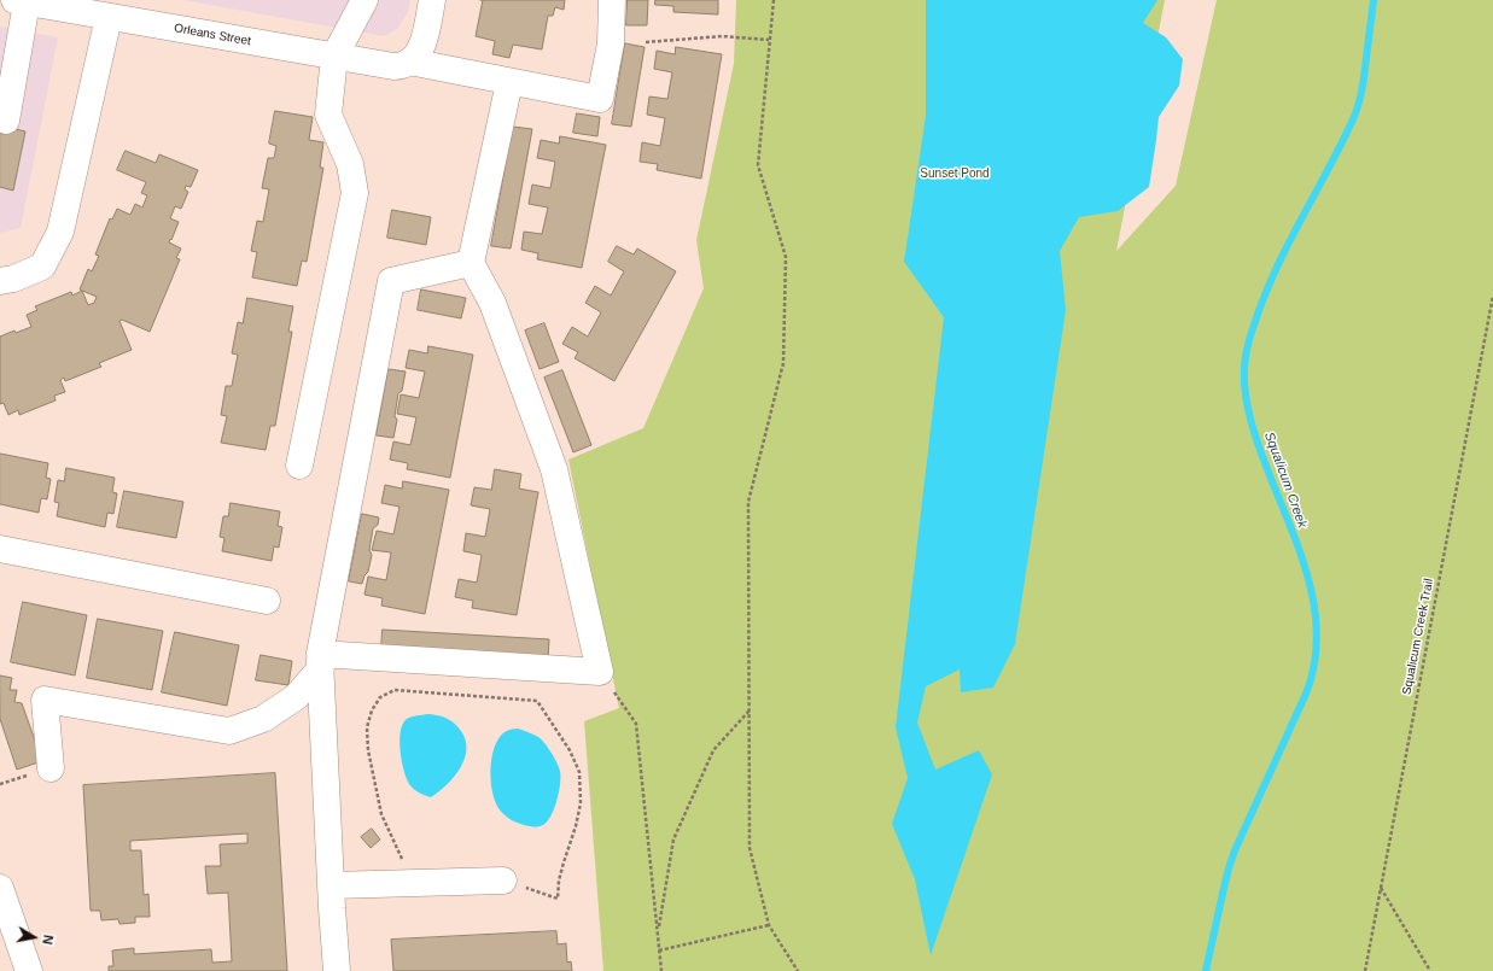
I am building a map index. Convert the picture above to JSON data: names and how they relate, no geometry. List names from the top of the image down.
{
  "streets": {
    "main road": ["Orleans Street"],
    "path": ["Squalicum Creek Trail"]
  },
  "water": ["Squalicum Creek"],
  "parks": ["Sunset Pond"],
  "north": "right"
}
